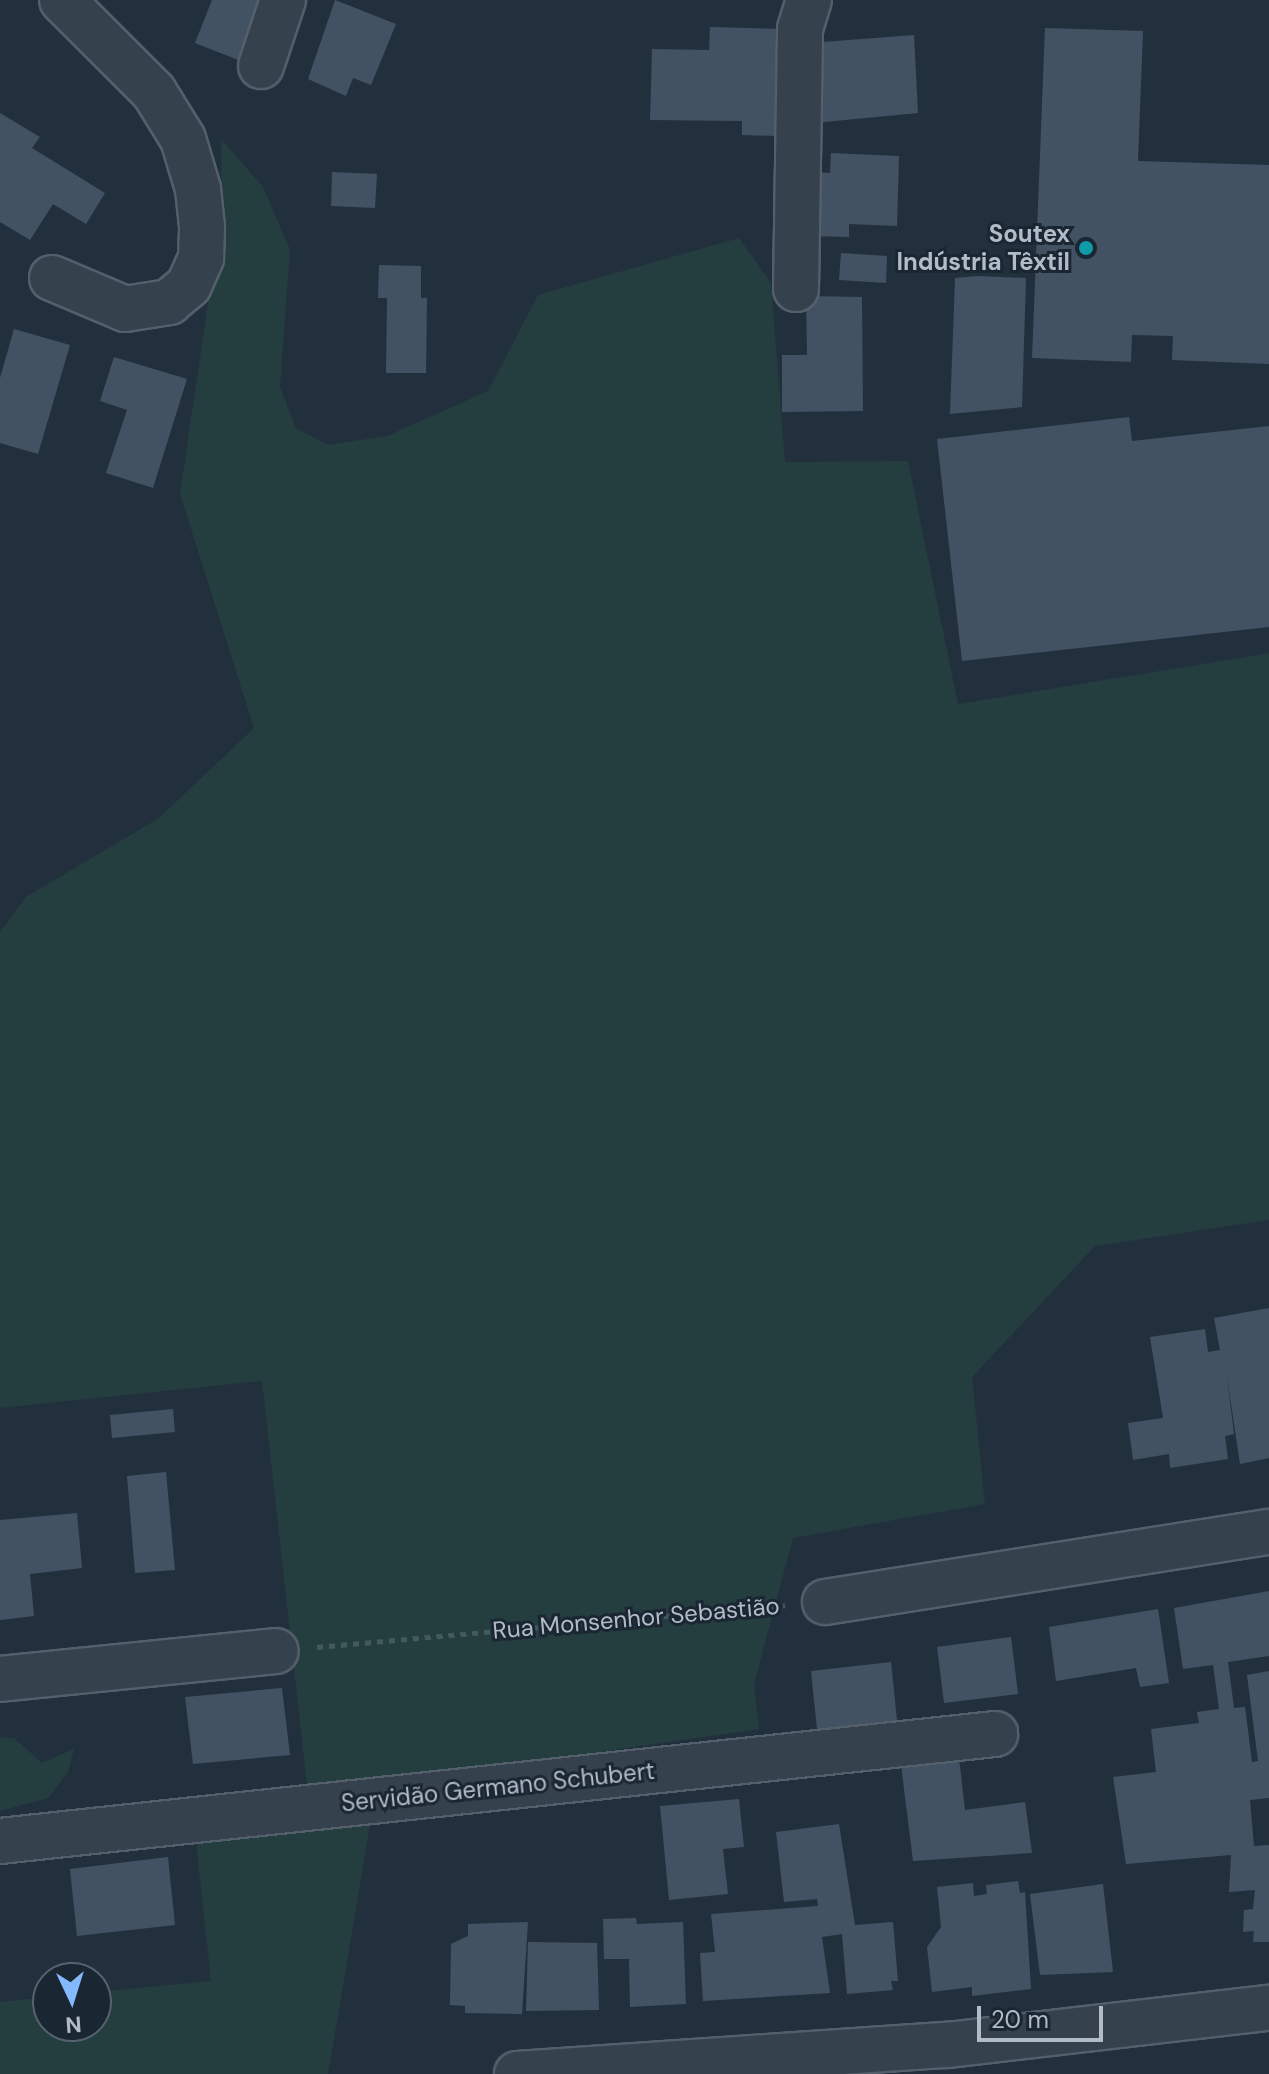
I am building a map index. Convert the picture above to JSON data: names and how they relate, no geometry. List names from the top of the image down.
{
  "streets": {
    "street": ["Servidão Germano Schubert"],
    "path": ["Rua Monsenhor Sebastião"]
  },
  "places": ["Soutex Indústria Têxtil"],
  "scale_bar": "20 m",
  "north": "bottom"
}
